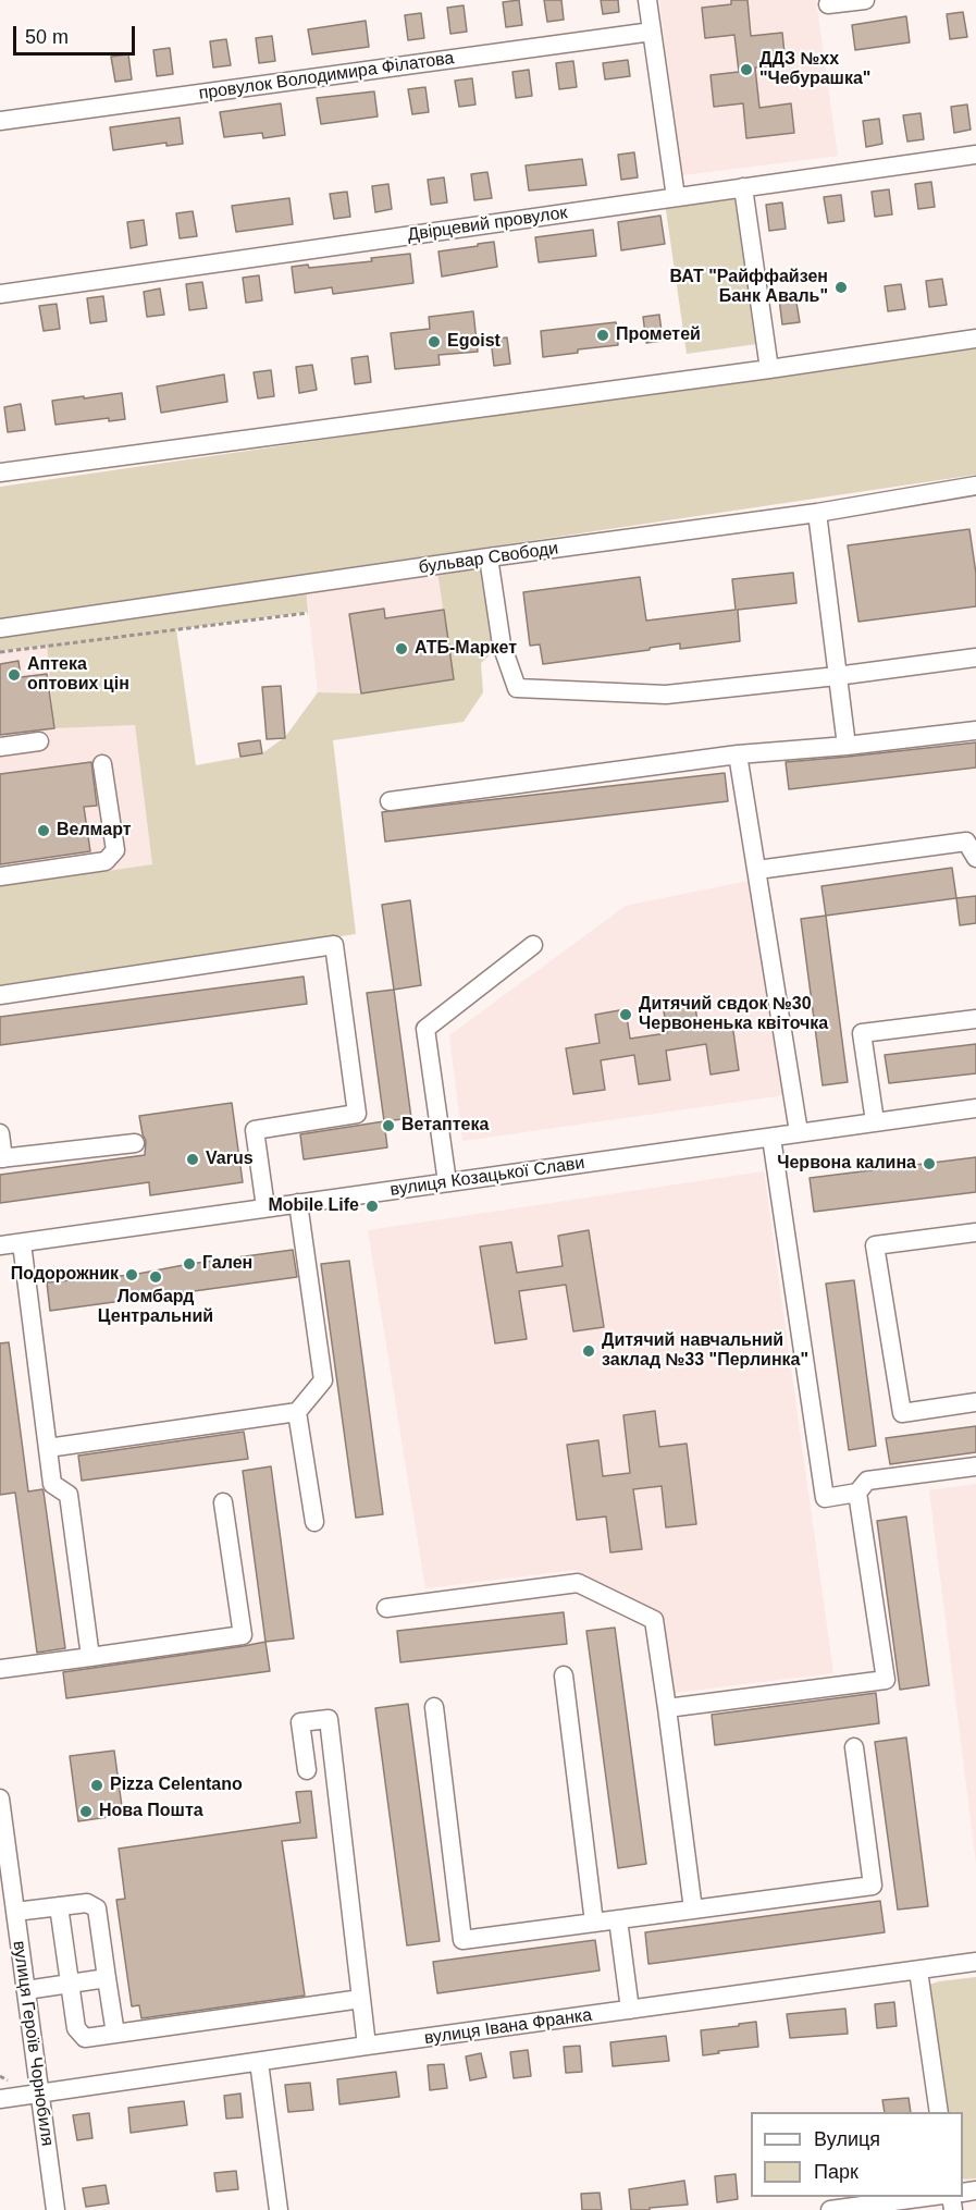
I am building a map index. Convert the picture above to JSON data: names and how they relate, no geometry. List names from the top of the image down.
{
  "streets": {
    "street": [
      "провулок Володимира Філатова",
      "Двірцевий провулок",
      "бульвар Свободи",
      "вулиця Козацької Слави",
      "вулиця Івана Франка",
      "вулиця Героїв Чорнобиля"
    ]
  },
  "crossings": [
    ["вулиця Івана Франка", "вулиця Героїв Чорнобиля"]
  ],
  "places": [
    "ДДЗ №хх \"Чебурашка\"",
    "ВАТ \"Райффайзен Банк Аваль\"",
    "Прометей",
    "Egoist",
    "АТБ-Маркет",
    "Аптека оптових цін",
    "Велмарт",
    "Дитячий свдок №30 Червоненька квіточка",
    "Ветаптека",
    "Varus",
    "Червона калина",
    "Mobile Life",
    "Гален",
    "Подорожник",
    "Ломбард Центральний",
    "Дитячий навчальний заклад №33 \"Перлинка\"",
    "Pizza Celentano",
    "Нова Пошта"
  ],
  "legend": ["Вулиця", "Парк"],
  "scale_bar": "50 m"
}
